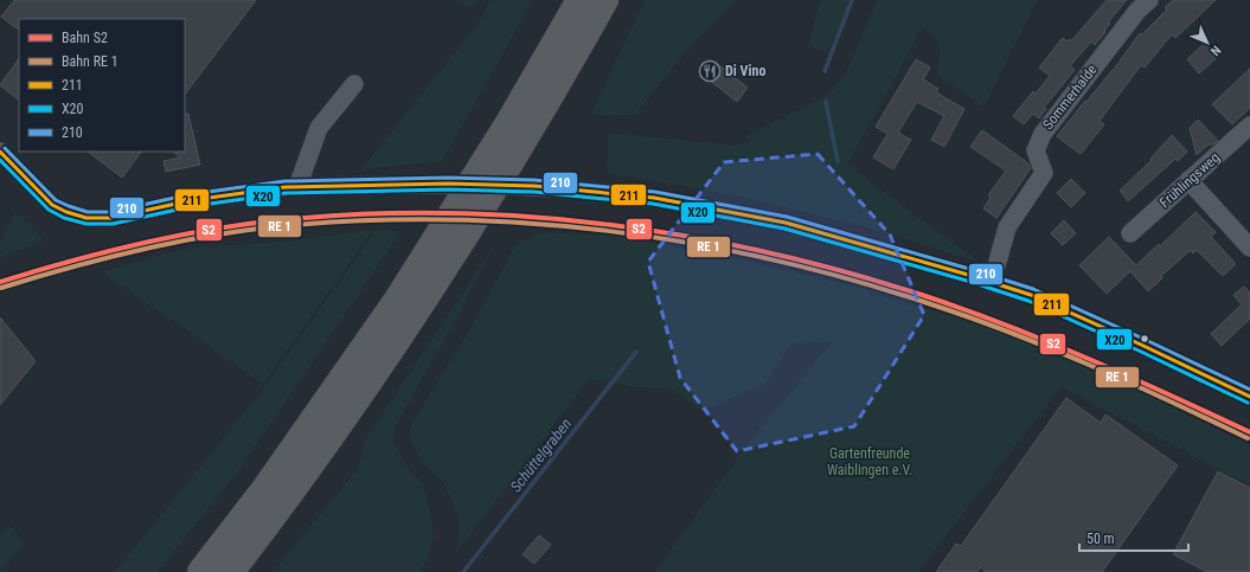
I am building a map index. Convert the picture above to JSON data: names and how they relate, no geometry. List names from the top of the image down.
{
  "streets": {
    "street": ["Sommerhalde", "Frühlingsweg"]
  },
  "water": ["Schüttelgraben"],
  "parks": ["Gartenfreunde Waiblingen e.V."],
  "places": {
    "restaurant": ["Di Vino"]
  },
  "lines": [
    "transit line 210",
    "transit line 211",
    "transit line X20",
    "rail line S2"
  ],
  "legend": [
    "Bahn S2",
    "Bahn RE 1",
    "211",
    "X20",
    "210"
  ],
  "scale_bar": "50 m",
  "north": "bottom right"
}
